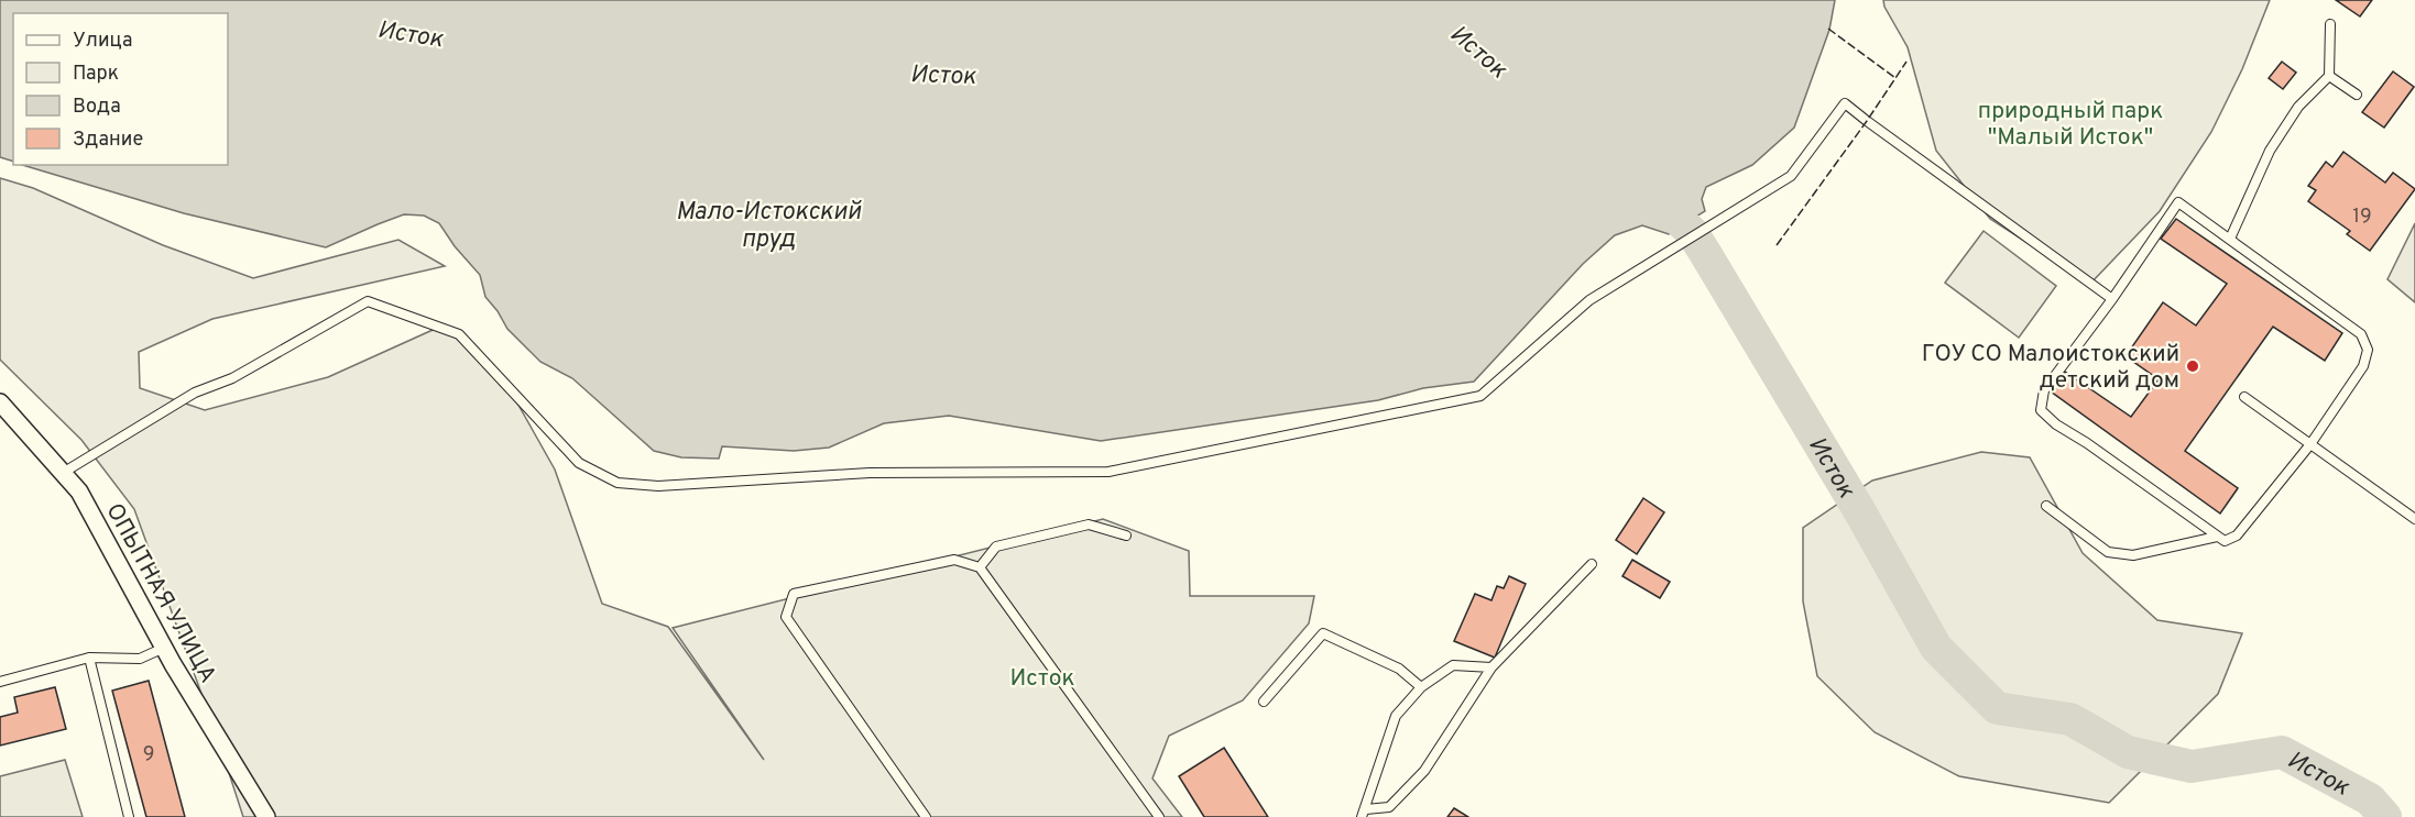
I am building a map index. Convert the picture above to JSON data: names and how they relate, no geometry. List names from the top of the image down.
{
  "streets": {
    "street": ["ОПЫТНАЯ УЛИЦА"]
  },
  "water": ["Исток", "Мало-Истокский пруд"],
  "parks": ["природный парк \"Малый Исток\"", "Исток"],
  "places": ["ГОУ СО Малоистокский детский дом"],
  "house_numbers": ["19", "9"],
  "legend": [
    "Улица",
    "Парк",
    "Вода",
    "Здание"
  ]
}
